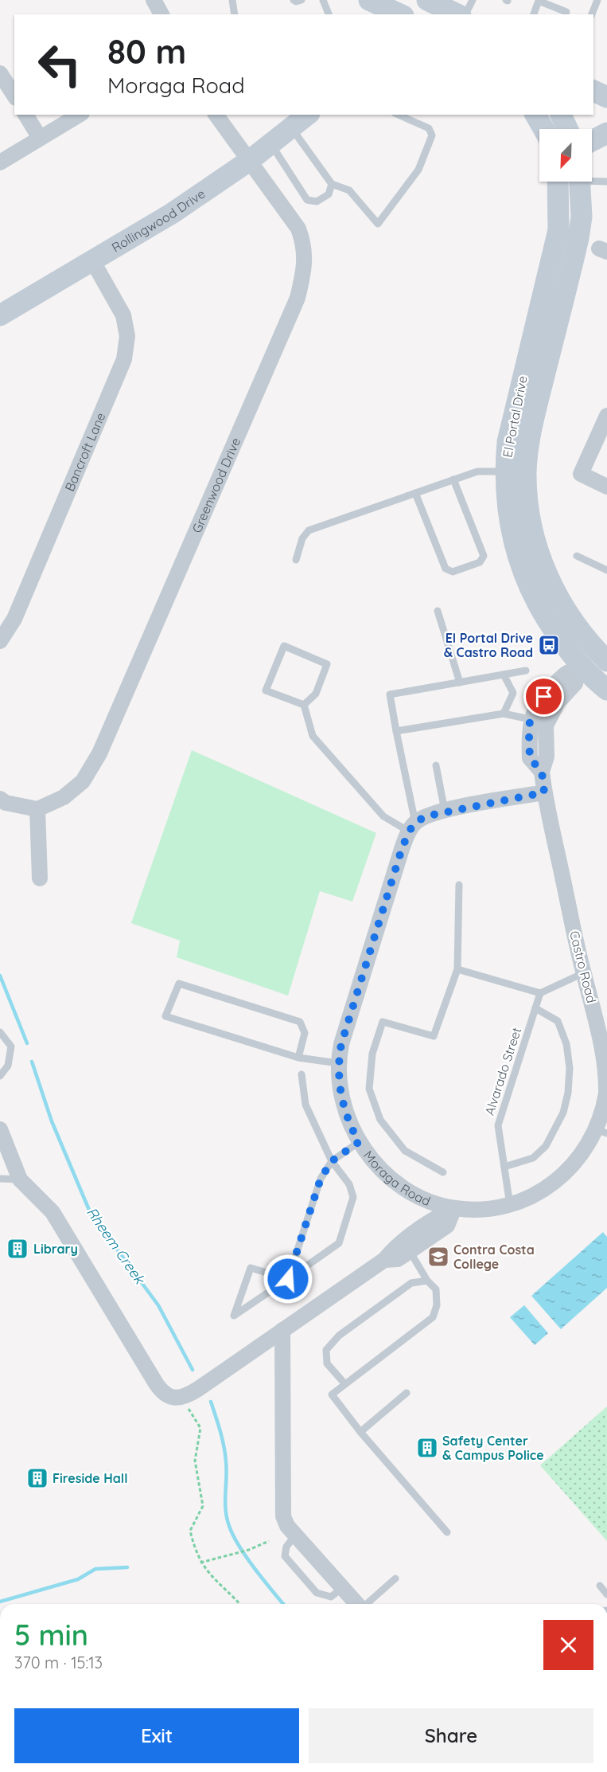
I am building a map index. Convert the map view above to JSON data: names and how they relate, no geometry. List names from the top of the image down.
{
  "streets": {
    "main road": ["Rollingwood Drive", "El Portal Drive"],
    "street": [
      "Bancroft Lane",
      "Greenwood Drive",
      "Castro Road",
      "Moraga Road"
    ],
    "lane": ["Alvarado Street"]
  },
  "crossings": [
    ["Rollingwood Drive", "Bancroft Lane"],
    ["Rollingwood Drive", "Greenwood Drive"],
    ["El Portal Drive", "Castro Road"],
    ["Castro Road", "Alvarado Street"],
    ["Castro Road", "Moraga Road"],
    ["Alvarado Street", "Moraga Road"]
  ],
  "water": ["Rheem Creek"],
  "places": {
    "bus stop": ["El Portal Drive & Castro Road"],
    "building": ["Library", "Safety Center & Campus Police", "Fireside Hall"],
    "school or university": ["Contra Costa College"]
  },
  "north": "bottom left",
  "page": {
    "turn": ["80 m", "Moraga Road"],
    "heading": ["5 min", "370 m · 15:13"],
    "buttons": ["Exit", "Share"]
  }
}
